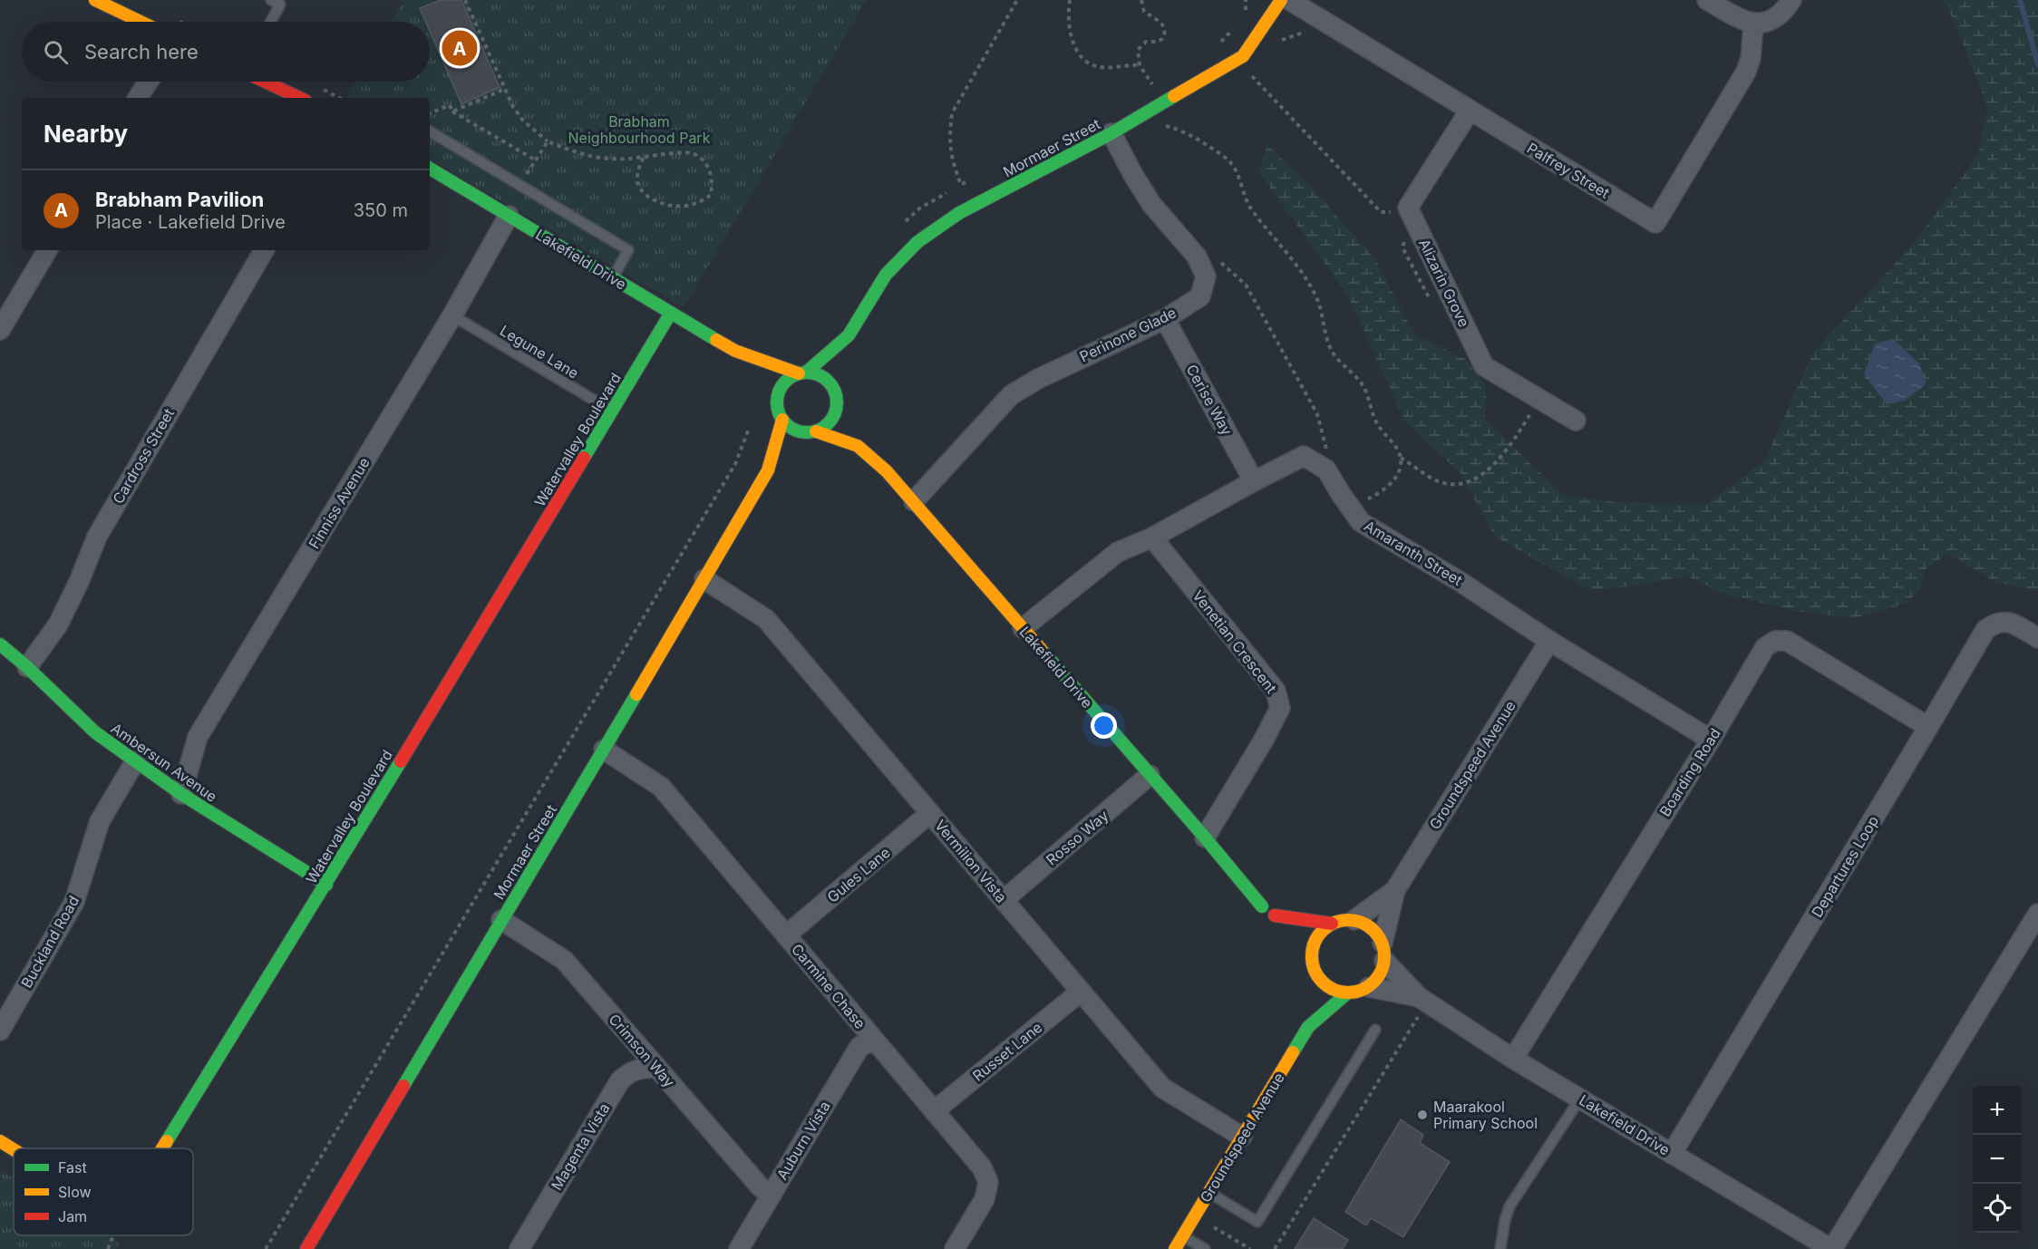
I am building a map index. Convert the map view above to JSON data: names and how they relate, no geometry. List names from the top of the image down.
{
  "streets": {
    "street": [
      "Mormaer Street",
      "Palfrey Street",
      "Lakefield Drive",
      "Alizarin Grove",
      "Perinone Glade",
      "Cerise Way",
      "Watervalley Boulevard",
      "Cardross Street",
      "Finniss Avenue",
      "Amaranth Street",
      "Venetian Crescent",
      "Ambersun Avenue",
      "Groundspeed Avenue",
      "Boarding Road",
      "Rosso Way",
      "Vermilion Vista",
      "Departures Loop",
      "Gules Lane",
      "Buckland Road",
      "Carmine Chase",
      "Crimson Way",
      "Russet Lane",
      "Auburn Vista",
      "Magenta Vista"
    ],
    "lane": ["Legune Lane"]
  },
  "crossings": [
    ["Mormaer Street", "Lakefield Drive"],
    ["Mormaer Street", "Perinone Glade"],
    ["Mormaer Street", "Vermilion Vista"],
    ["Mormaer Street", "Carmine Chase"],
    ["Mormaer Street", "Crimson Way"],
    ["Palfrey Street", "Alizarin Grove"],
    ["Lakefield Drive", "Perinone Glade"],
    ["Lakefield Drive", "Watervalley Boulevard"],
    ["Lakefield Drive", "Finniss Avenue"],
    ["Lakefield Drive", "Amaranth Street"],
    ["Lakefield Drive", "Venetian Crescent"],
    ["Lakefield Drive", "Groundspeed Avenue"],
    ["Lakefield Drive", "Boarding Road"],
    ["Lakefield Drive", "Rosso Way"],
    ["Lakefield Drive", "Departures Loop"],
    ["Perinone Glade", "Cerise Way"],
    ["Legune Lane", "Watervalley Boulevard"],
    ["Legune Lane", "Finniss Avenue"],
    ["Cerise Way", "Amaranth Street"],
    ["Watervalley Boulevard", "Ambersun Avenue"],
    ["Cardross Street", "Ambersun Avenue"],
    ["Finniss Avenue", "Ambersun Avenue"],
    ["Amaranth Street", "Venetian Crescent"],
    ["Amaranth Street", "Groundspeed Avenue"],
    ["Amaranth Street", "Boarding Road"],
    ["Ambersun Avenue", "Buckland Road"],
    ["Groundspeed Avenue", "Vermilion Vista"],
    ["Boarding Road", "Departures Loop"],
    ["Rosso Way", "Vermilion Vista"],
    ["Vermilion Vista", "Gules Lane"],
    ["Vermilion Vista", "Russet Lane"],
    ["Gules Lane", "Carmine Chase"],
    ["Carmine Chase", "Russet Lane"],
    ["Carmine Chase", "Auburn Vista"],
    ["Crimson Way", "Auburn Vista"],
    ["Crimson Way", "Magenta Vista"]
  ],
  "parks": ["Brabham Neighbourhood Park"],
  "places": ["Maarakool Primary School"],
  "legend": ["Fast", "Slow", "Jam"],
  "page": {
    "search": "Search here",
    "pins": "A",
    "heading": "Nearby",
    "list": [
      {
        "mark": "A",
        "name": "Brabham Pavilion",
        "note": "Place · Lakefield Drive",
        "value": "350 m"
      }
    ],
    "map_buttons": ["+", "−"]
  }
}
